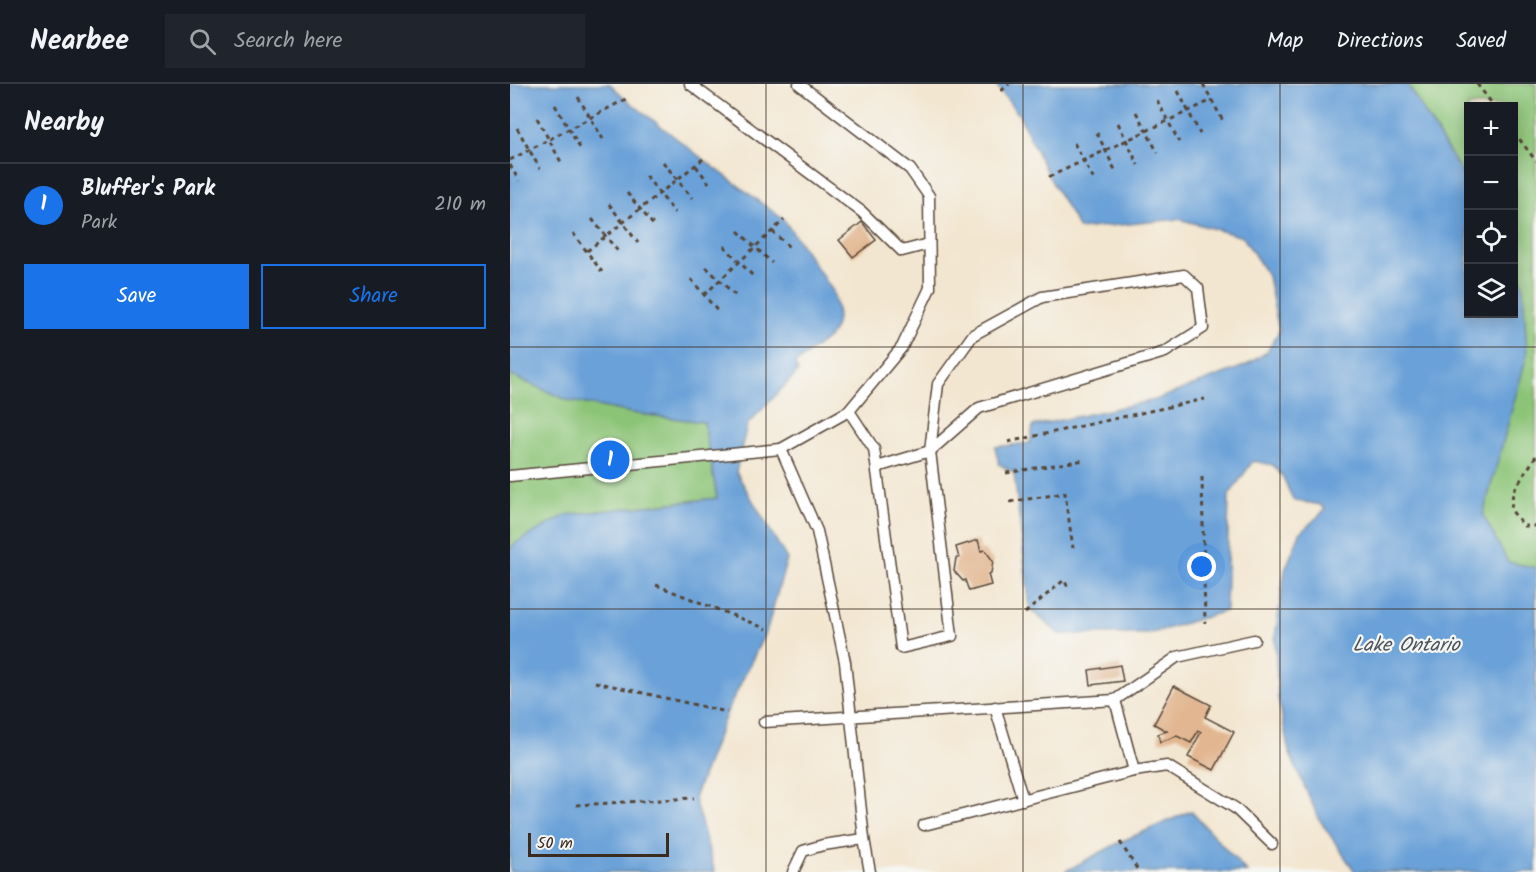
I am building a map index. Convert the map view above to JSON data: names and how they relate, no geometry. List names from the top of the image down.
{
  "water": ["Lake Ontario"],
  "scale_bar": "50 m",
  "page": {
    "header": "Nearbee",
    "search": "Search here",
    "nav": ["Map", "Directions", "Saved"],
    "heading": "Nearby",
    "map_buttons": ["+", "−"],
    "list": [
      {
        "mark": "1",
        "name": "Bluffer's Park",
        "note": "Park",
        "value": "210 m"
      }
    ],
    "buttons": ["Save", "Share"],
    "pins": "1",
    "scale": "50 m"
  }
}
